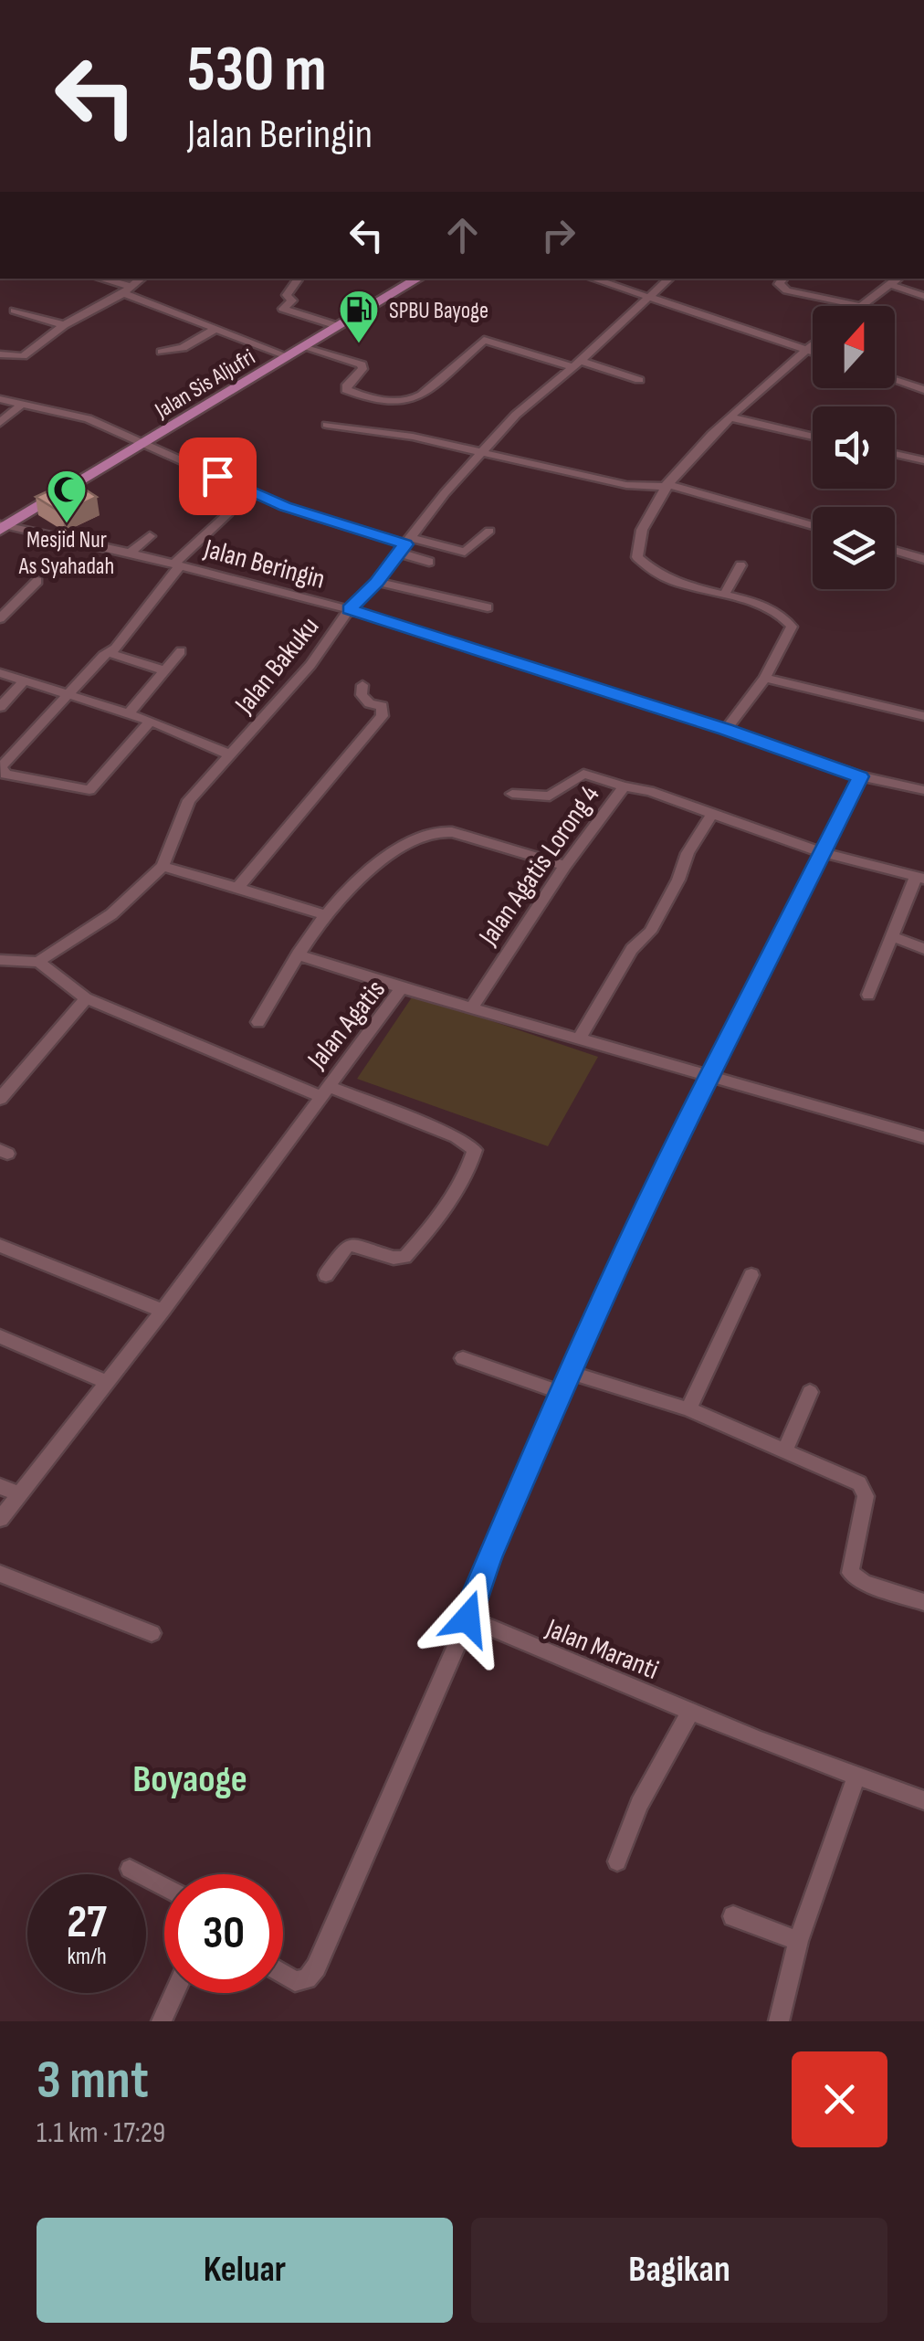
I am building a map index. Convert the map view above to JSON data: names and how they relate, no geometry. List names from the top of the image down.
{
  "streets": {
    "main road": ["Jalan Sis Aljufri"],
    "street": [
      "Jalan Beringin",
      "Jalan Bakuku",
      "Jalan Agatis Lorong 4",
      "Jalan Agatis",
      "Jalan Maranti"
    ]
  },
  "crossings": [
    ["Jalan Sis Aljufri", "Jalan Beringin"],
    ["Jalan Beringin", "Jalan Bakuku"],
    ["Jalan Agatis Lorong 4", "Jalan Agatis"]
  ],
  "districts": ["Boyaoge"],
  "places": {
    "fuel station": ["SPBU Bayoge"],
    "mosque": ["Mesjid Nur As Syahadah"]
  },
  "north": "top",
  "page": {
    "turn": ["530 m", "Jalan Beringin"],
    "speed": "27 km/h",
    "limit": "30",
    "heading": ["3 mnt", "1.1 km · 17:29"],
    "buttons": ["Keluar", "Bagikan"]
  }
}
